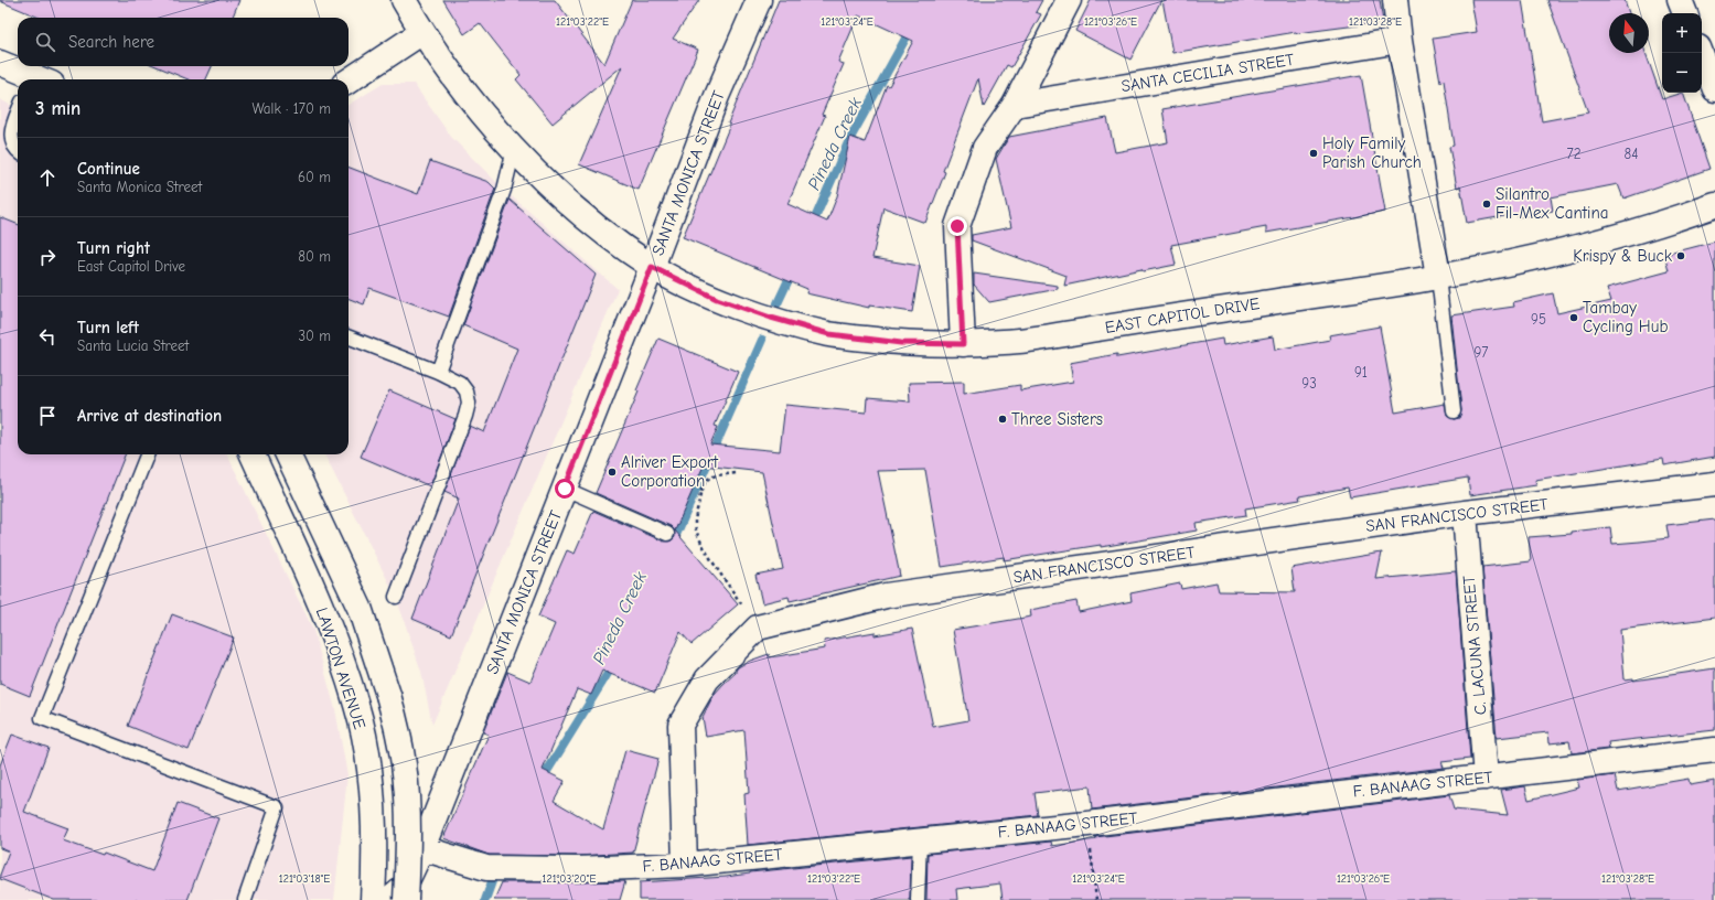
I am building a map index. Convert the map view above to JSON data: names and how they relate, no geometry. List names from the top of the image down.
{
  "streets": {
    "street": [
      "SANTA CECILIA STREET",
      "SANTA MONICA STREET",
      "EAST CAPITOL DRIVE",
      "SAN FRANCISCO STREET",
      "C. LACUNA STREET",
      "LAWTON AVENUE",
      "F. BANAAG STREET"
    ]
  },
  "crossings": [
    ["SANTA MONICA STREET", "EAST CAPITOL DRIVE"],
    ["SANTA MONICA STREET", "F. BANAAG STREET"],
    ["SAN FRANCISCO STREET", "C. LACUNA STREET"],
    ["C. LACUNA STREET", "F. BANAAG STREET"]
  ],
  "water": ["Pineda Creek"],
  "places": [
    "Holy Family Parish Church",
    "Silantro Fil-Mex Cantina",
    "Krispy & Buck",
    "Tambay Cycling Hub",
    "Three Sisters",
    "Alriver Export Corporation"
  ],
  "house_numbers": [
    "72",
    "84",
    "95",
    "97",
    "91",
    "93"
  ],
  "north": "top",
  "page": {
    "map_buttons": ["+", "−"],
    "search": "Search here",
    "heading": ["3 min", "Walk · 170 m"],
    "list": [
      ["Continue", "Santa Monica Street", "60 m"],
      ["Turn right", "East Capitol Drive", "80 m"],
      ["Turn left", "Santa Lucia Street", "30 m"],
      "Arrive at destination"
    ]
  },
  "coordinates": [
    "121°03'22\"E",
    "121°03'24\"E",
    "121°03'26\"E",
    "121°03'28\"E",
    "121°03'18\"E",
    "121°03'20\"E"
  ]
}
